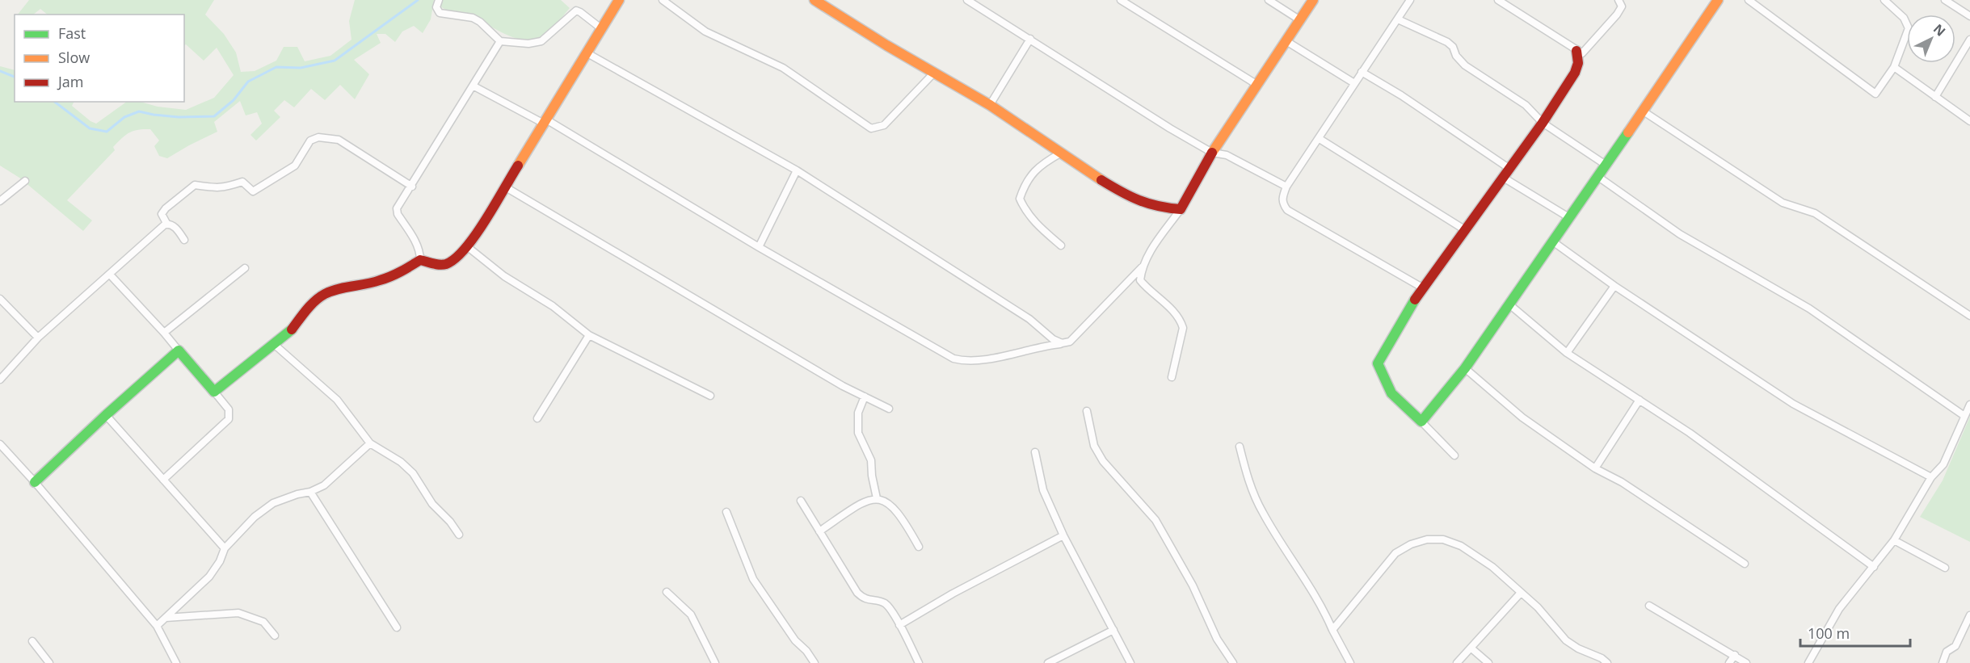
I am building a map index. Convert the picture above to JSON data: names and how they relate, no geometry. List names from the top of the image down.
{
  "legend": ["Fast", "Slow", "Jam"],
  "scale_bar": "100 m",
  "north": "top right"
}
